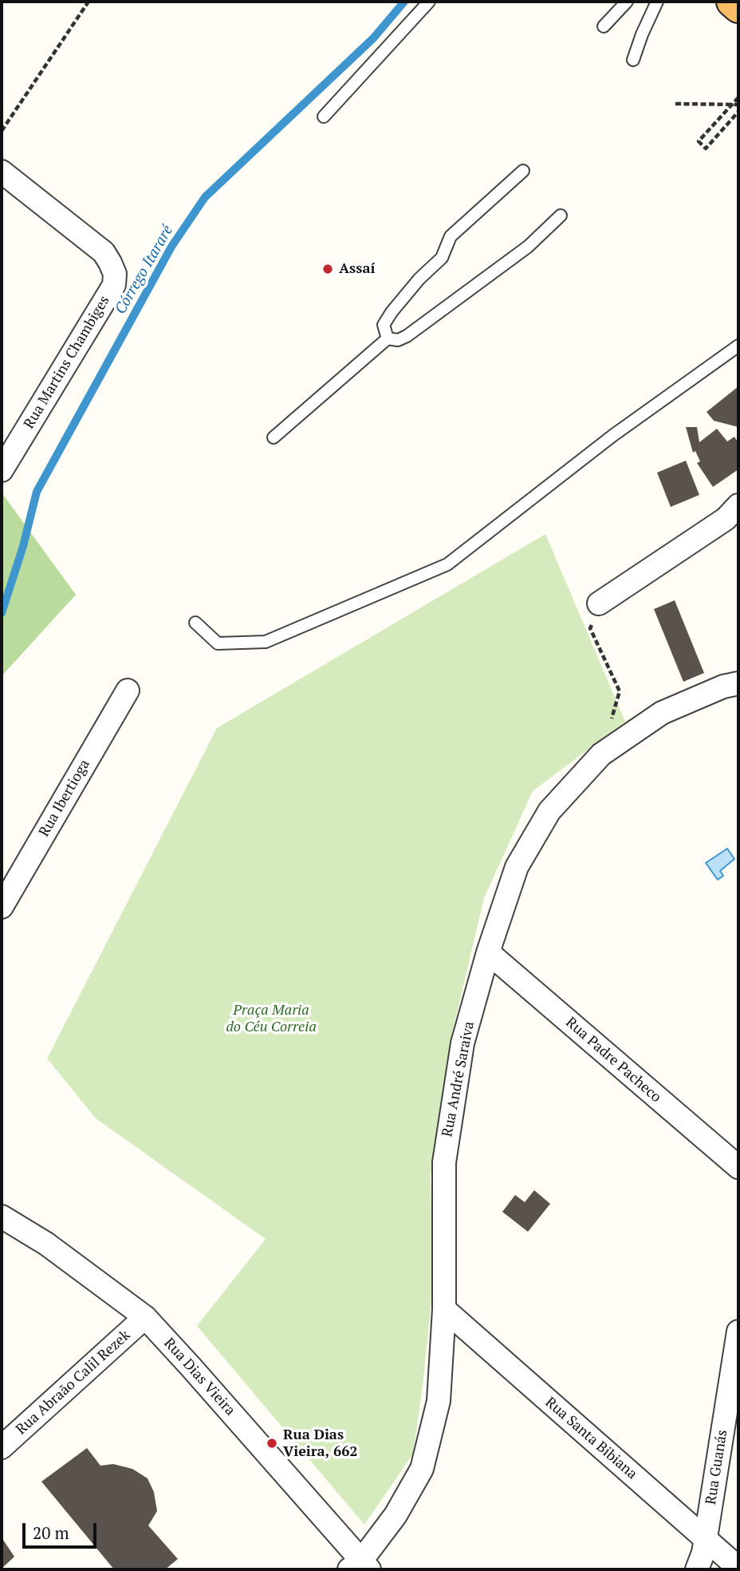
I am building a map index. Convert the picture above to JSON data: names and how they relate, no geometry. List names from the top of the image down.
{
  "streets": {
    "street": [
      "Rua Martins Chambiges",
      "Rua Ibertioga",
      "Rua Padre Pacheco",
      "Rua André Saraiva",
      "Rua Dias Vieira",
      "Rua Abraão Calil Rezek",
      "Rua Santa Bibiana",
      "Rua Guanás"
    ]
  },
  "crossings": [
    ["Rua Padre Pacheco", "Rua André Saraiva"],
    ["Rua André Saraiva", "Rua Dias Vieira"],
    ["Rua André Saraiva", "Rua Santa Bibiana"],
    ["Rua Dias Vieira", "Rua Abraão Calil Rezek"],
    ["Rua Santa Bibiana", "Rua Guanás"]
  ],
  "water": ["Córrego Itararé"],
  "parks": ["Praça Maria do Céu Correia"],
  "places": ["Assaí", "Rua Dias Vieira, 662"],
  "scale_bar": "20 m"
}
